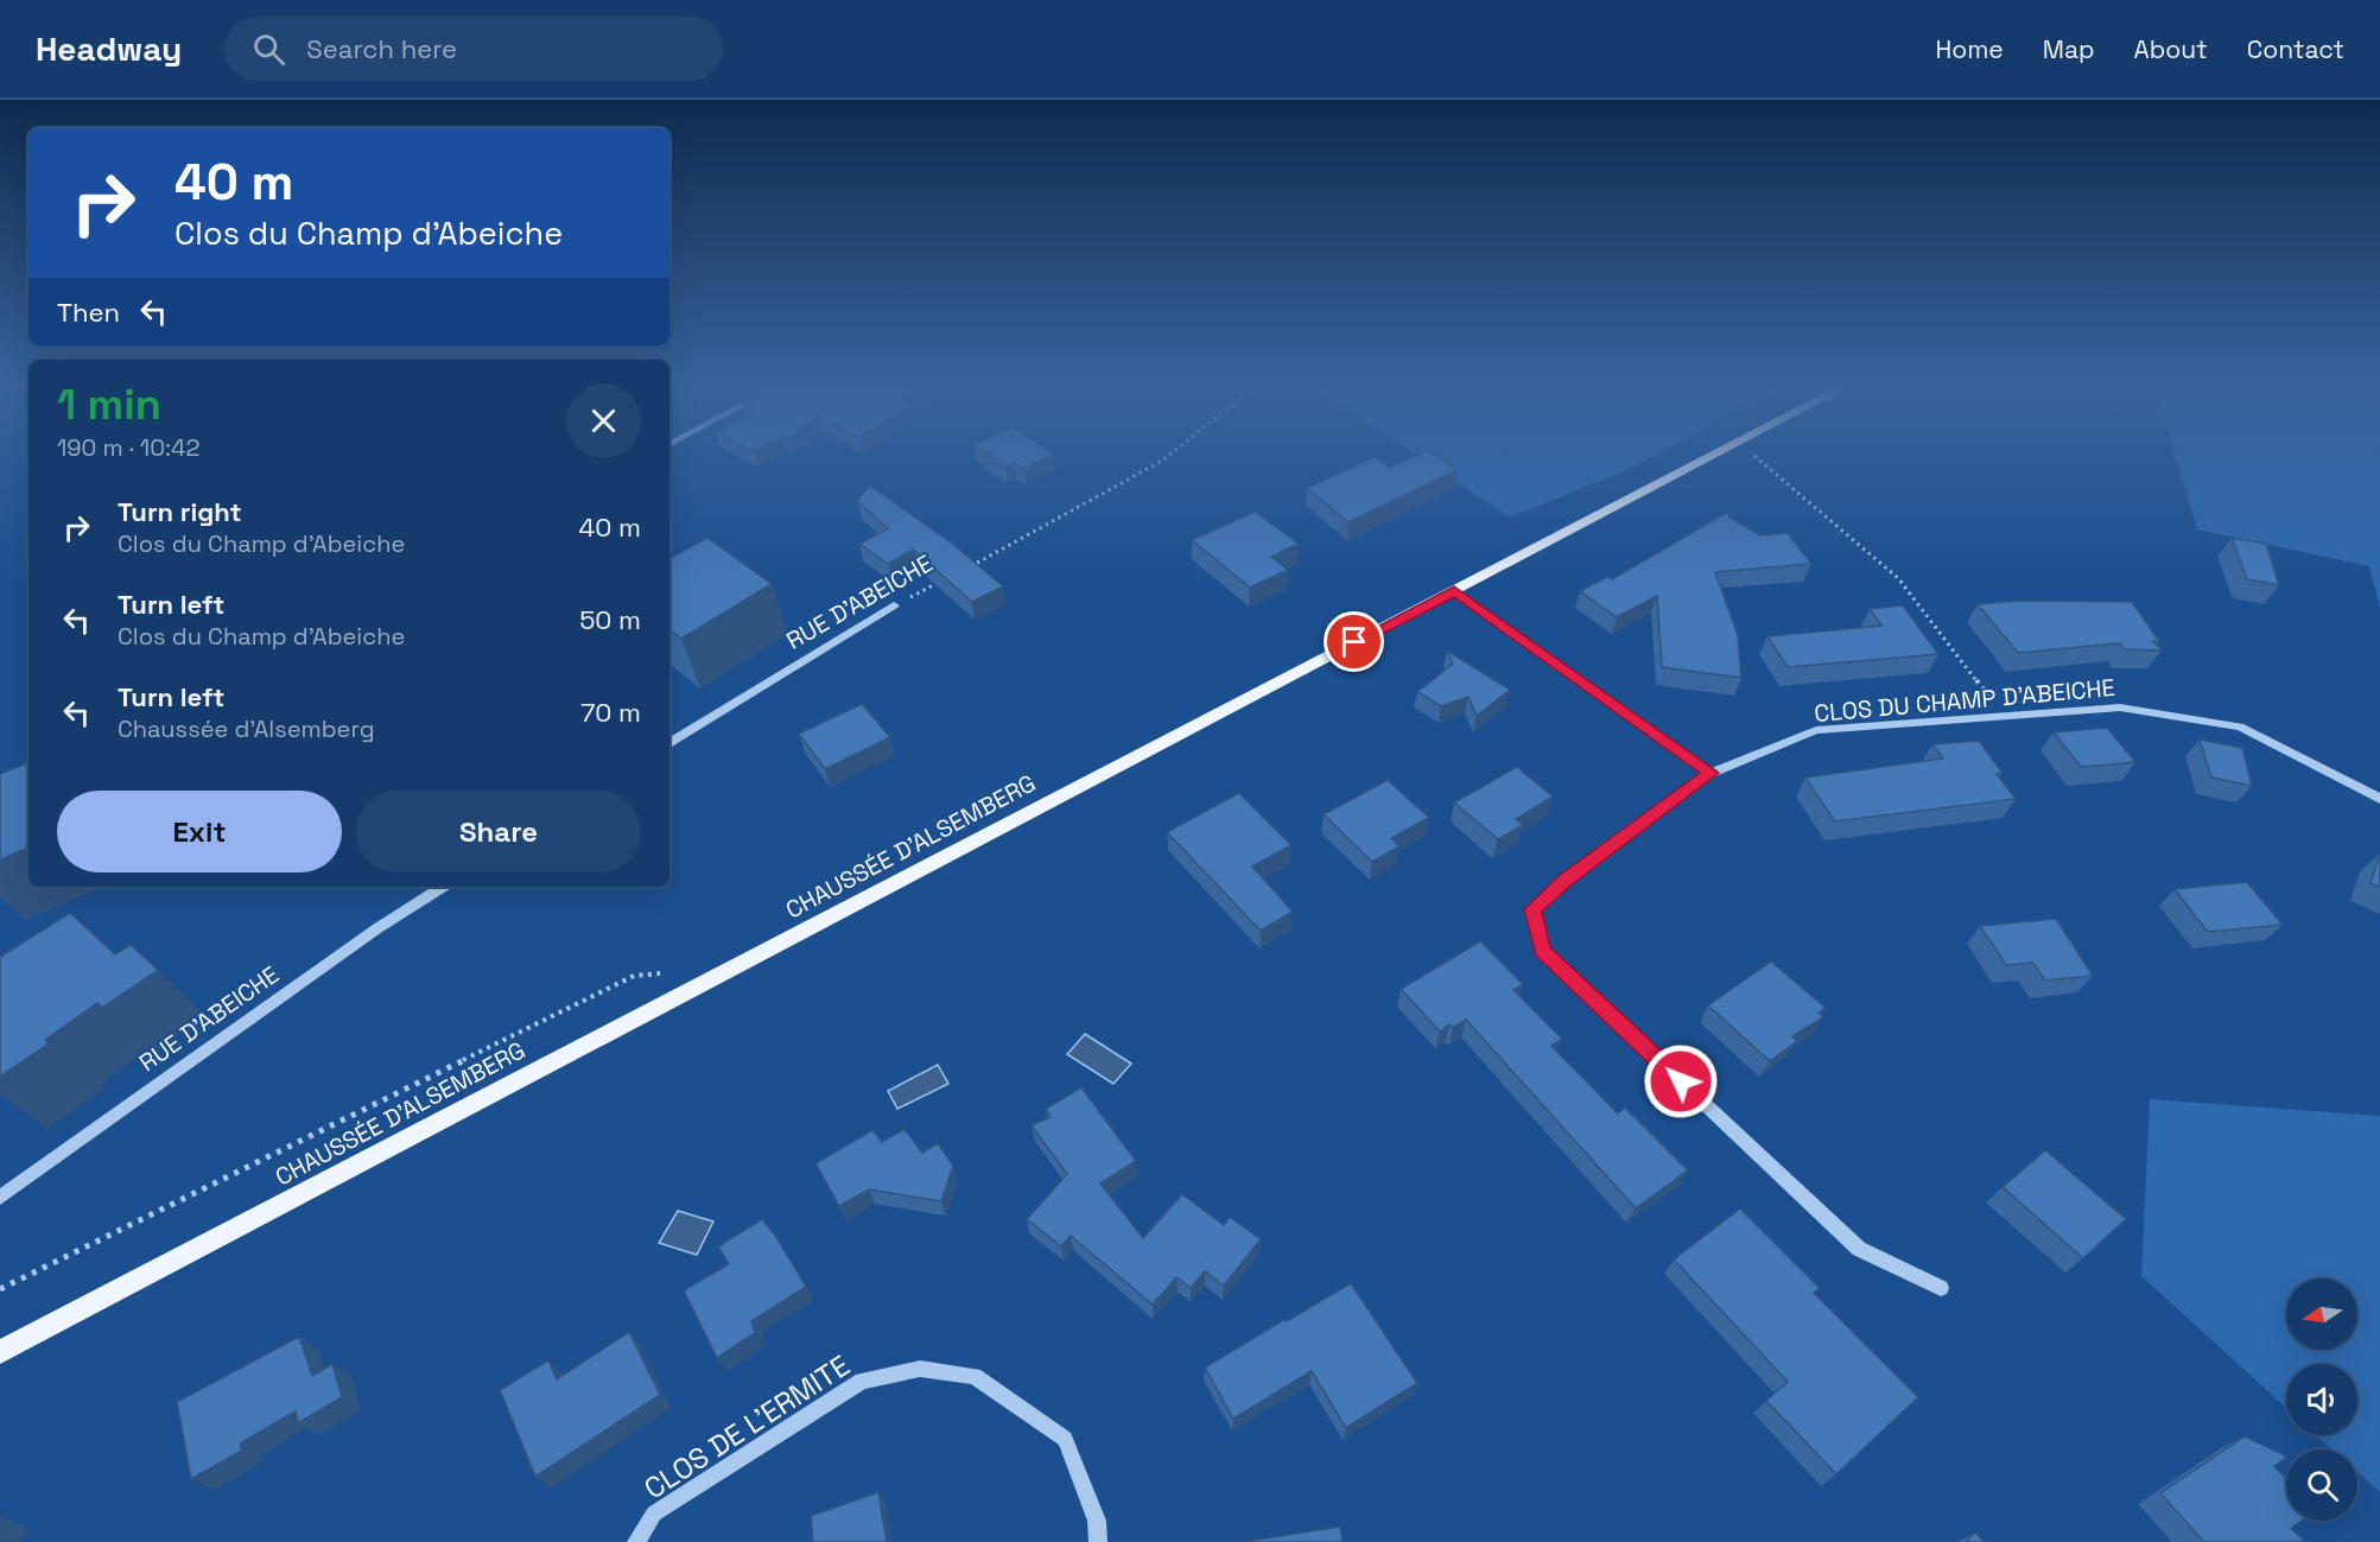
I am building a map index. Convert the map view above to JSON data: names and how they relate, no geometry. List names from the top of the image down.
{
  "streets": {
    "main road": ["CHAUSSÉE D'ALSEMBERG"],
    "street": ["RUE D'ABEICHE", "CLOS DU CHAMP D'ABEICHE", "CLOS DE L'ERMITE"]
  },
  "north": "left",
  "page": {
    "header": "Headway",
    "search": "Search here",
    "nav": [
      "Home",
      "Map",
      "About",
      "Contact"
    ],
    "turn": ["40 m", "Clos du Champ d'Abeiche"],
    "then": "Then",
    "heading": ["1 min", "190 m · 10:42"],
    "list": [
      {
        "name": "Turn right",
        "note": "Clos du Champ d'Abeiche",
        "value": "40 m"
      },
      {
        "name": "Turn left",
        "note": "Clos du Champ d'Abeiche",
        "value": "50 m"
      },
      {
        "name": "Turn left",
        "note": "Chaussée d'Alsemberg",
        "value": "70 m"
      }
    ],
    "buttons": ["Exit", "Share"]
  }
}
